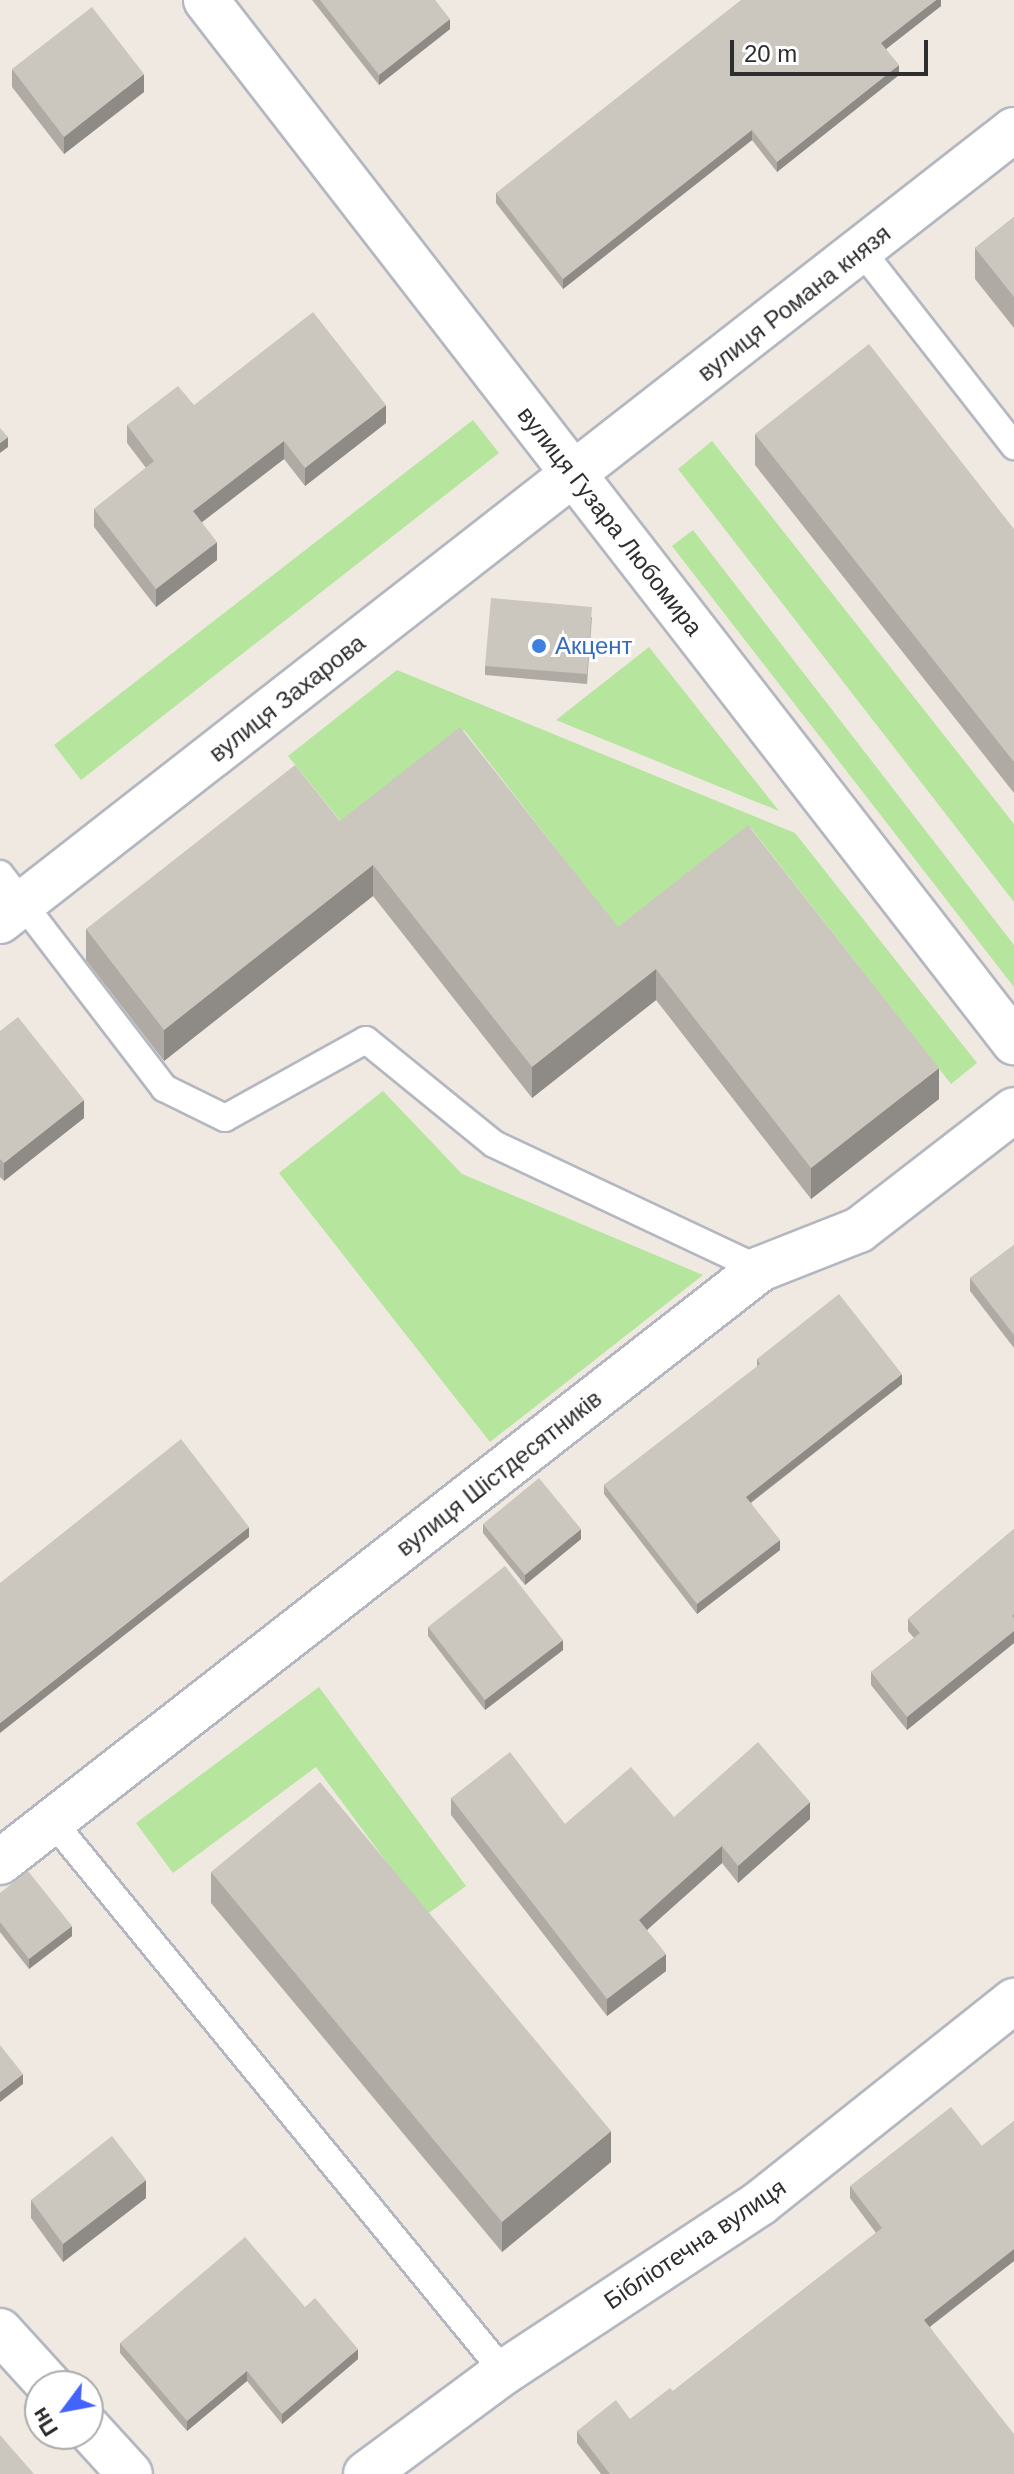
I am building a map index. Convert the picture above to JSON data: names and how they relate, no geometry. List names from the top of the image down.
{
  "streets": {
    "street": [
      "вулиця Романа князя",
      "вулиця Гузара Любомира",
      "вулиця Захарова",
      "вулиця Шістдесятників",
      "Бібліотечна вулиця"
    ]
  },
  "crossings": [
    ["вулиця Романа князя", "вулиця Гузара Любомира"],
    ["вулиця Романа князя", "вулиця Захарова"],
    ["вулиця Гузара Любомира", "вулиця Захарова"]
  ],
  "places": ["Акцент"],
  "scale_bar": "20 m",
  "north": "bottom left"
}
